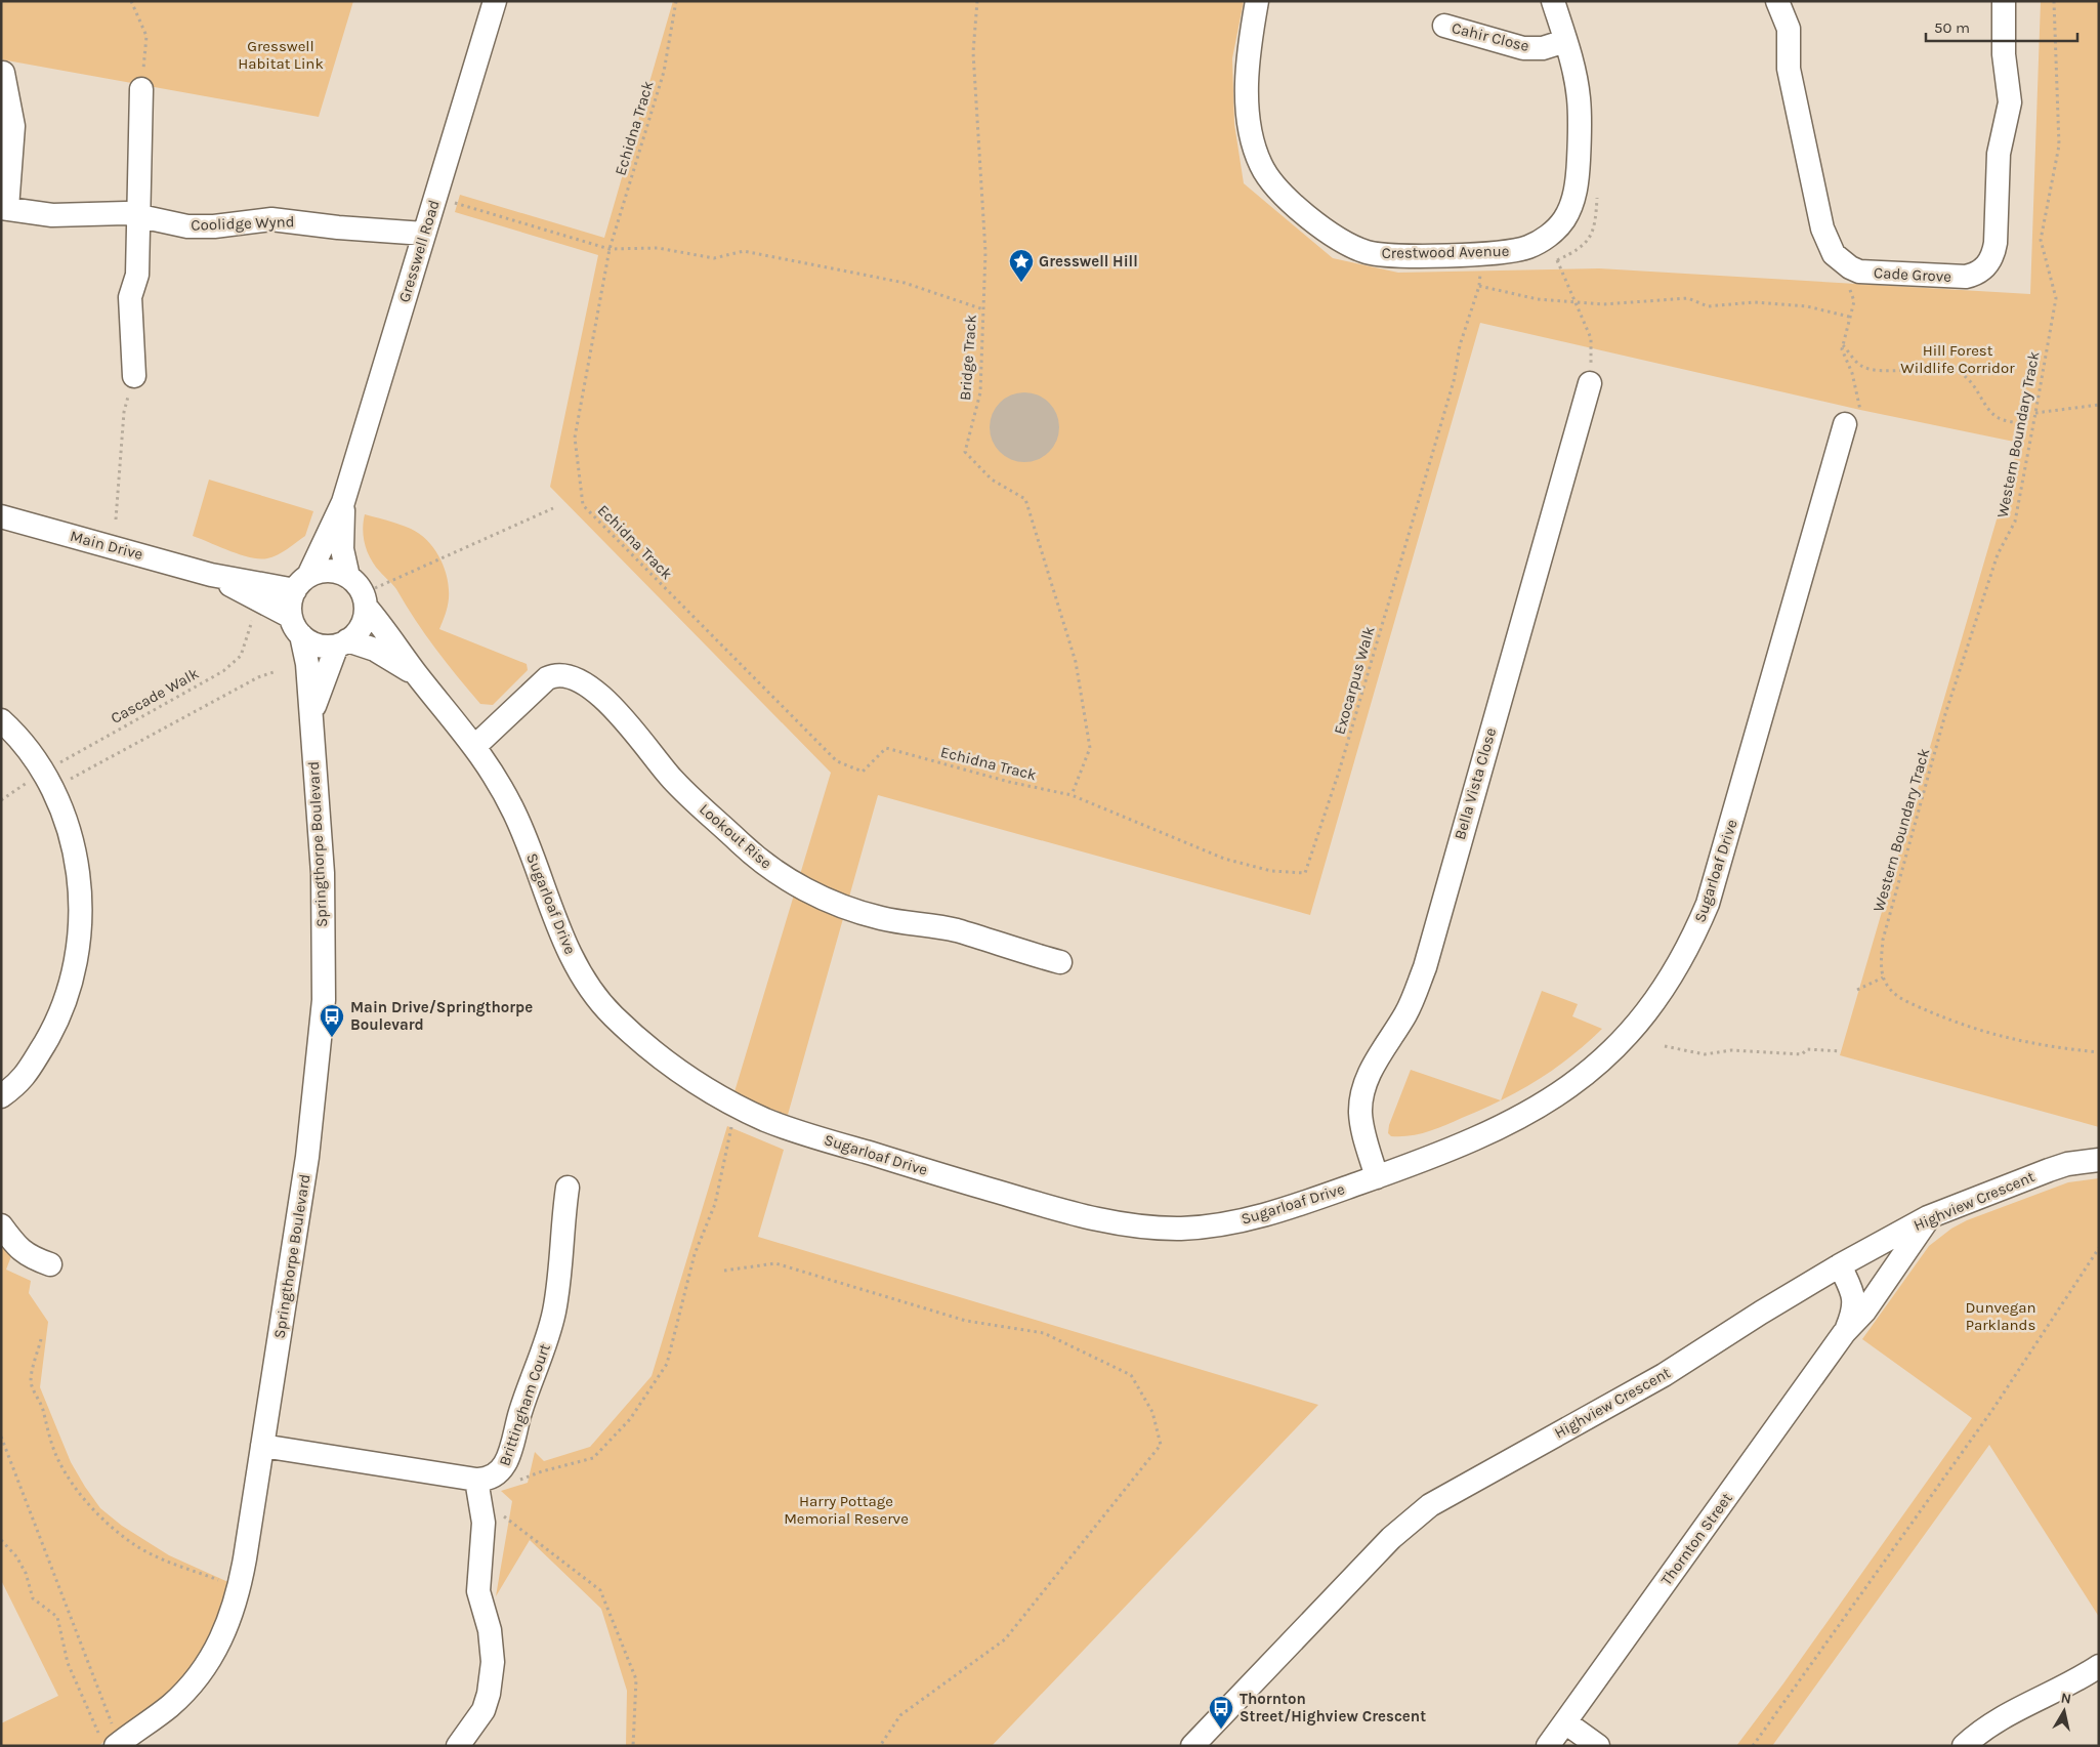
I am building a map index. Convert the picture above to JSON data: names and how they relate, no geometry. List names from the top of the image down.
{
  "streets": {
    "street": [
      "Cahir Close",
      "Coolidge Wynd",
      "Gresswell Road",
      "Crestwood Avenue",
      "Cade Grove",
      "Main Drive",
      "Bella Vista Close",
      "Lookout Rise",
      "Springthorpe Boulevard",
      "Sugarloaf Drive",
      "Highview Crescent",
      "Brittingham Court",
      "Thornton Street"
    ],
    "path": [
      "Echidna Track",
      "Bridge Track",
      "Western Boundary Track",
      "Exocarpus Walk",
      "Cascade Walk"
    ]
  },
  "crossings": [
    ["Cahir Close", "Crestwood Avenue"],
    ["Echidna Track", "Bridge Track"],
    ["Echidna Track", "Exocarpus Walk"],
    ["Coolidge Wynd", "Gresswell Road"],
    ["Gresswell Road", "Main Drive"],
    ["Gresswell Road", "Springthorpe Boulevard"],
    ["Gresswell Road", "Sugarloaf Drive"],
    ["Crestwood Avenue", "Exocarpus Walk"],
    ["Bridge Track", "Exocarpus Walk"],
    ["Main Drive", "Springthorpe Boulevard"],
    ["Main Drive", "Sugarloaf Drive"],
    ["Bella Vista Close", "Sugarloaf Drive"],
    ["Lookout Rise", "Sugarloaf Drive"],
    ["Springthorpe Boulevard", "Sugarloaf Drive"],
    ["Springthorpe Boulevard", "Brittingham Court"],
    ["Highview Crescent", "Thornton Street"]
  ],
  "parks": [
    "Gresswell Habitat Link",
    "Hill Forest Wildlife Corridor",
    "Dunvegan Parklands",
    "Harry Pottage Memorial Reserve"
  ],
  "places": {
    "place": ["Gresswell Hill"],
    "bus stop": ["Main Drive/Springthorpe Boulevard", "Thornton Street/Highview Crescent"]
  },
  "scale_bar": "50 m",
  "north": "top"
}
